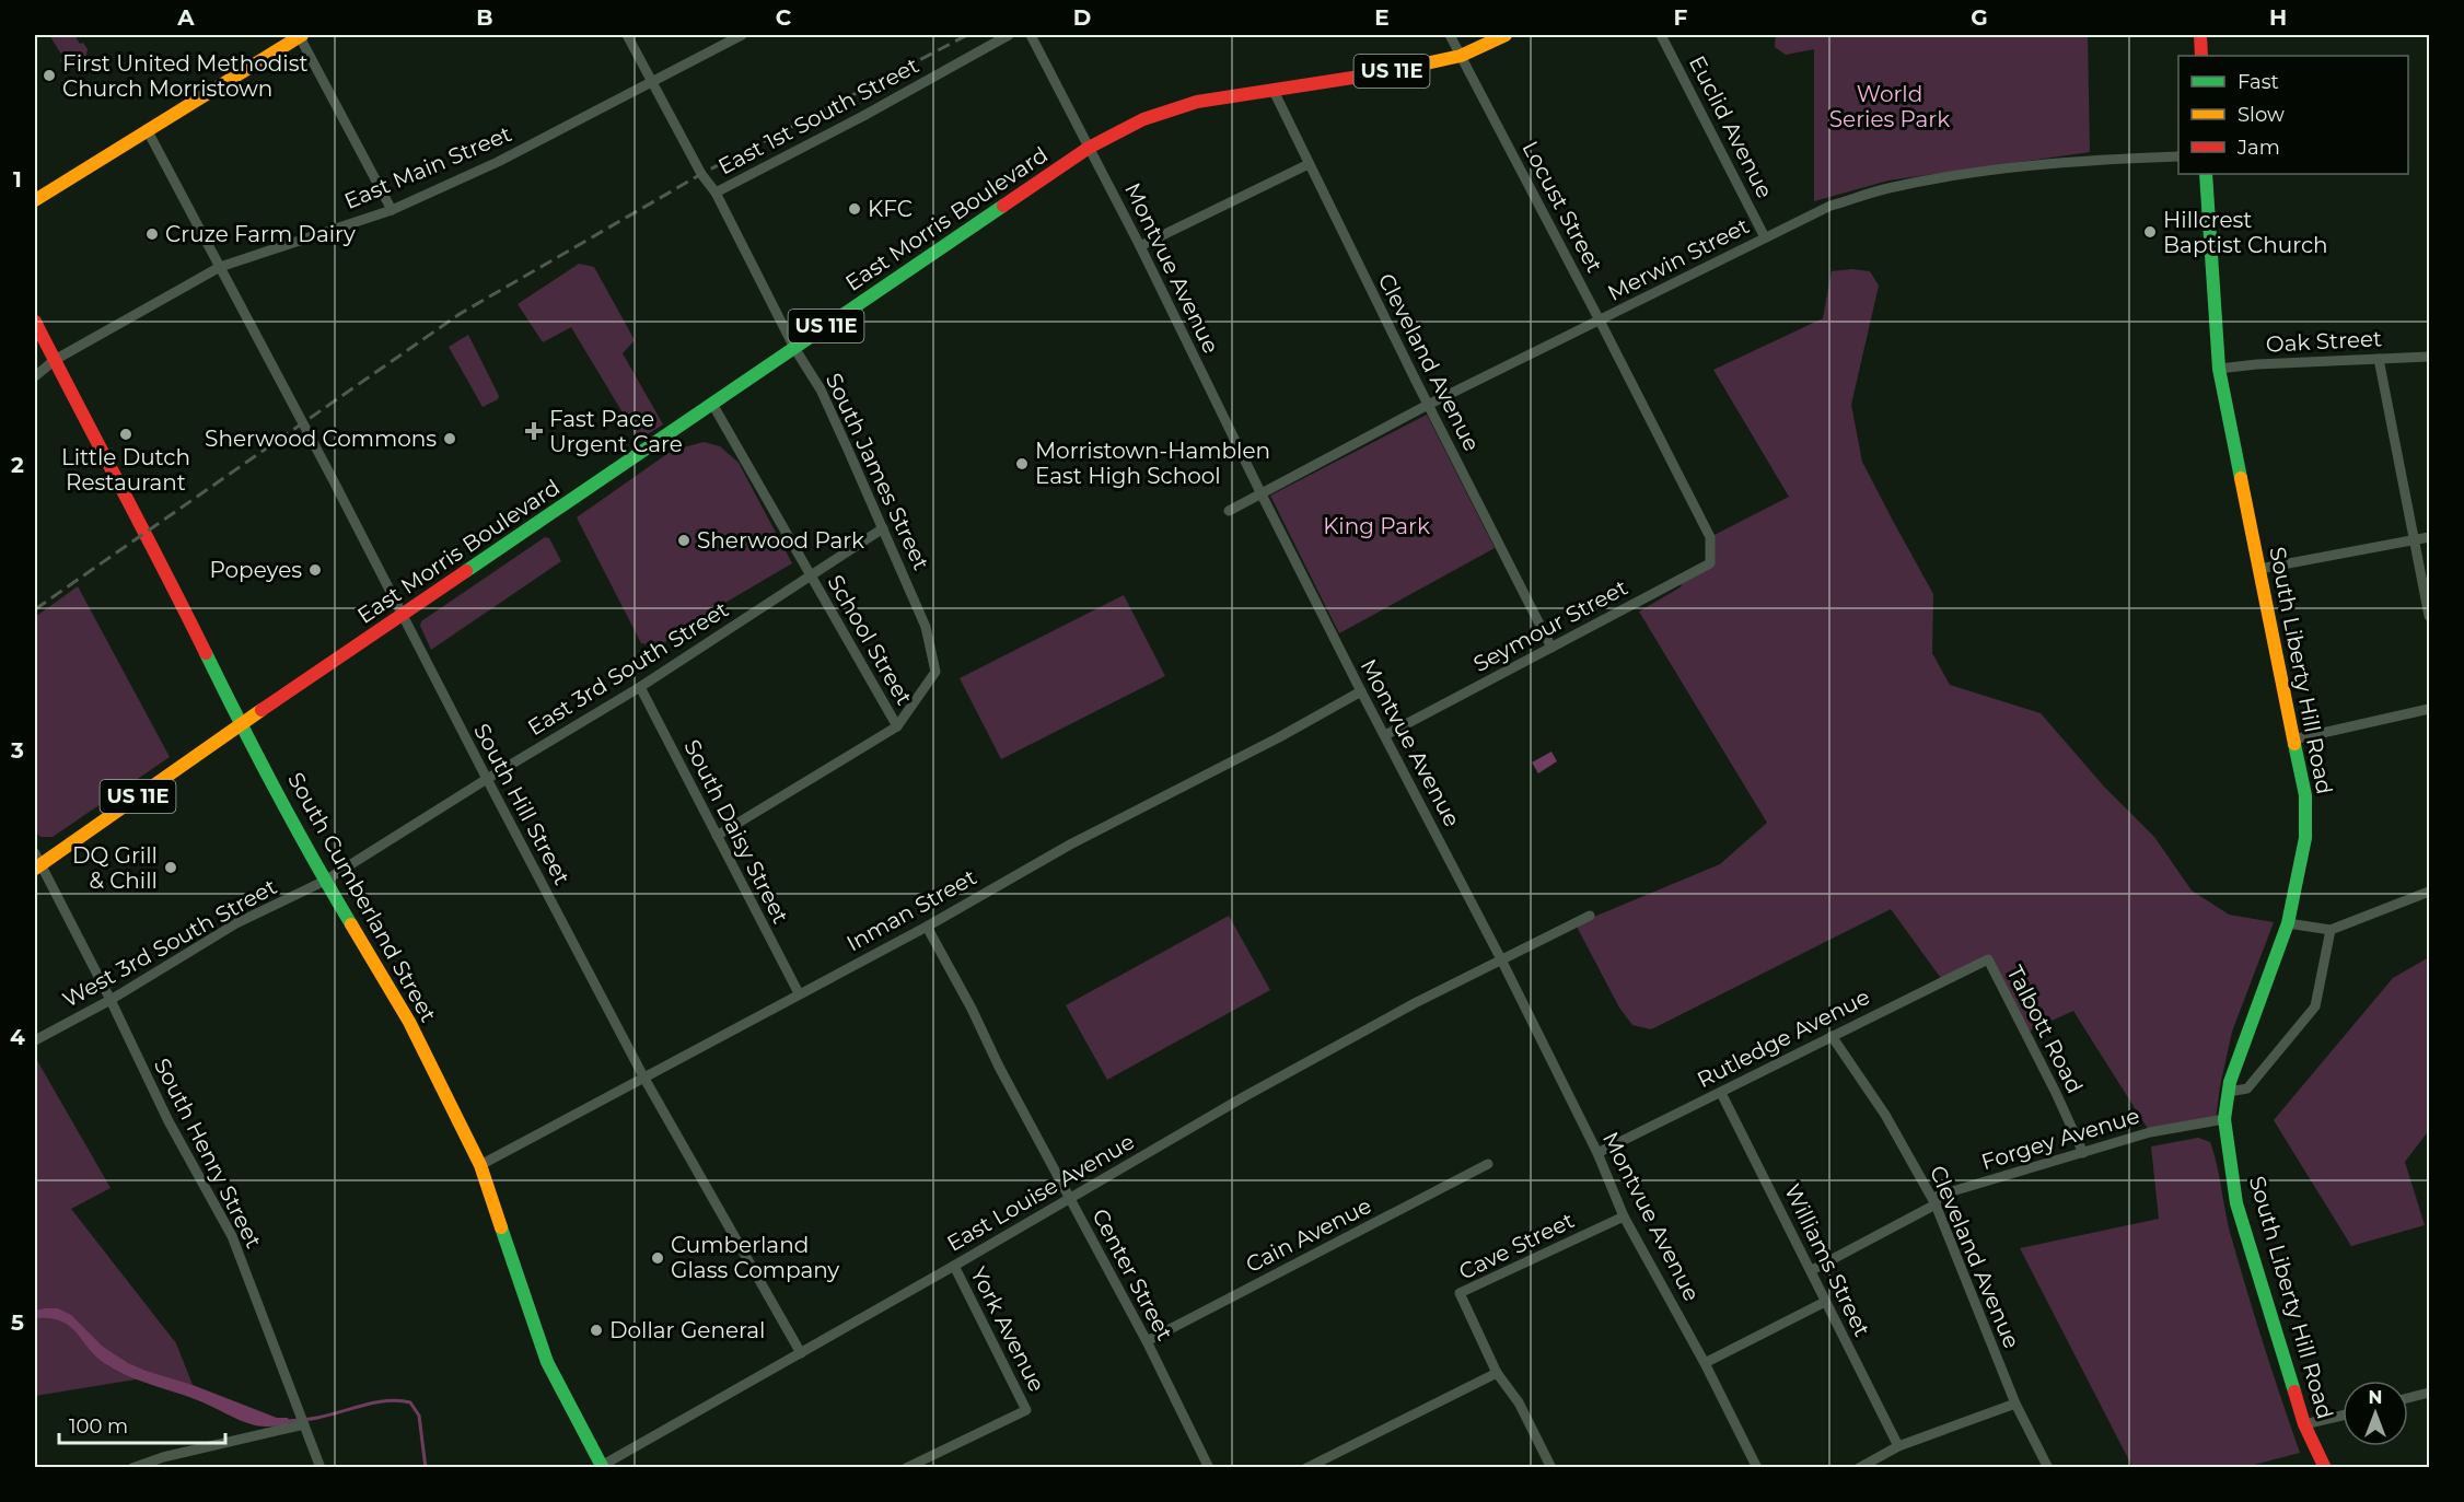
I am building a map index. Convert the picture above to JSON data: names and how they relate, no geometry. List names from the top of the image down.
{
  "streets": {
    "main road": [
      "US 11E",
      "East Morris Boulevard",
      "South Liberty Hill Road",
      "South Cumberland Street"
    ],
    "street": [
      "East 1st South Street",
      "Euclid Avenue",
      "East Main Street",
      "Locust Street",
      "Merwin Street",
      "Montvue Avenue",
      "Oak Street",
      "Cleveland Avenue",
      "South James Street",
      "Seymour Street",
      "School Street",
      "East 3rd South Street",
      "South Hill Street",
      "South Daisy Street",
      "Inman Street",
      "West 3rd South Street",
      "Talbott Road",
      "Rutledge Avenue",
      "Forgey Avenue",
      "South Henry Street",
      "East Louise Avenue",
      "Cain Avenue",
      "Cave Street",
      "Williams Street",
      "Center Street",
      "York Avenue"
    ]
  },
  "crossings": [
    ["US 11E", "East Morris Boulevard"],
    ["US 11E", "South Cumberland Street"],
    ["US 11E", "South Henry Street"],
    ["East 1st South Street", "South James Street"],
    ["Euclid Avenue", "Merwin Street"],
    ["East Main Street", "South James Street"],
    ["East Main Street", "South Hill Street"],
    ["East Main Street", "South Cumberland Street"],
    ["Locust Street", "East Morris Boulevard"],
    ["Locust Street", "Merwin Street"],
    ["Locust Street", "Seymour Street"],
    ["East Morris Boulevard", "Montvue Avenue"],
    ["East Morris Boulevard", "Cleveland Avenue"],
    ["East Morris Boulevard", "South James Street"],
    ["East Morris Boulevard", "School Street"],
    ["East Morris Boulevard", "South Hill Street"],
    ["East Morris Boulevard", "South Cumberland Street"],
    ["Merwin Street", "Montvue Avenue"],
    ["Merwin Street", "Cleveland Avenue"],
    ["Montvue Avenue", "Seymour Street"],
    ["Montvue Avenue", "Inman Street"],
    ["Montvue Avenue", "Rutledge Avenue"],
    ["Montvue Avenue", "East Louise Avenue"],
    ["Montvue Avenue", "Cave Street"],
    ["Oak Street", "South Liberty Hill Road"],
    ["Cleveland Avenue", "Seymour Street"],
    ["Cleveland Avenue", "Rutledge Avenue"],
    ["Cleveland Avenue", "Forgey Avenue"],
    ["South James Street", "School Street"],
    ["South James Street", "East 3rd South Street"],
    ["School Street", "East 3rd South Street"],
    ["East 3rd South Street", "South Hill Street"],
    ["East 3rd South Street", "South Daisy Street"],
    ["East 3rd South Street", "South Cumberland Street"],
    ["East 3rd South Street", "West 3rd South Street"],
    ["South Liberty Hill Road", "Forgey Avenue"],
    ["South Hill Street", "Inman Street"],
    ["South Hill Street", "East Louise Avenue"],
    ["South Daisy Street", "Inman Street"],
    ["South Cumberland Street", "Inman Street"],
    ["South Cumberland Street", "West 3rd South Street"],
    ["South Cumberland Street", "East Louise Avenue"],
    ["Inman Street", "Center Street"],
    ["West 3rd South Street", "South Henry Street"],
    ["Talbott Road", "Rutledge Avenue"],
    ["Talbott Road", "Forgey Avenue"],
    ["Rutledge Avenue", "Williams Street"],
    ["Forgey Avenue", "Williams Street"],
    ["East Louise Avenue", "Center Street"],
    ["East Louise Avenue", "York Avenue"],
    ["Cain Avenue", "Center Street"]
  ],
  "parks": ["World Series Park", "King Park"],
  "places": {
    "other": [
      "First United Methodist Church Morristown",
      "KFC",
      "Hillcrest Baptist Church",
      "Cruze Farm Dairy",
      "Little Dutch Restaurant",
      "Sherwood Commons",
      "Morristown-Hamblen East High School",
      "Sherwood Park",
      "Popeyes",
      "DQ Grill & Chill",
      "Cumberland Glass Company",
      "Dollar General"
    ],
    "health": ["Fast Pace Urgent Care"]
  },
  "legend": ["Fast", "Slow", "Jam"],
  "scale_bar": "100 m",
  "north": "top",
  "grid": {
    "columns": [
      "A",
      "B",
      "C",
      "D",
      "E",
      "F",
      "G",
      "H"
    ],
    "rows": [
      "1",
      "2",
      "3",
      "4",
      "5"
    ]
  }
}
